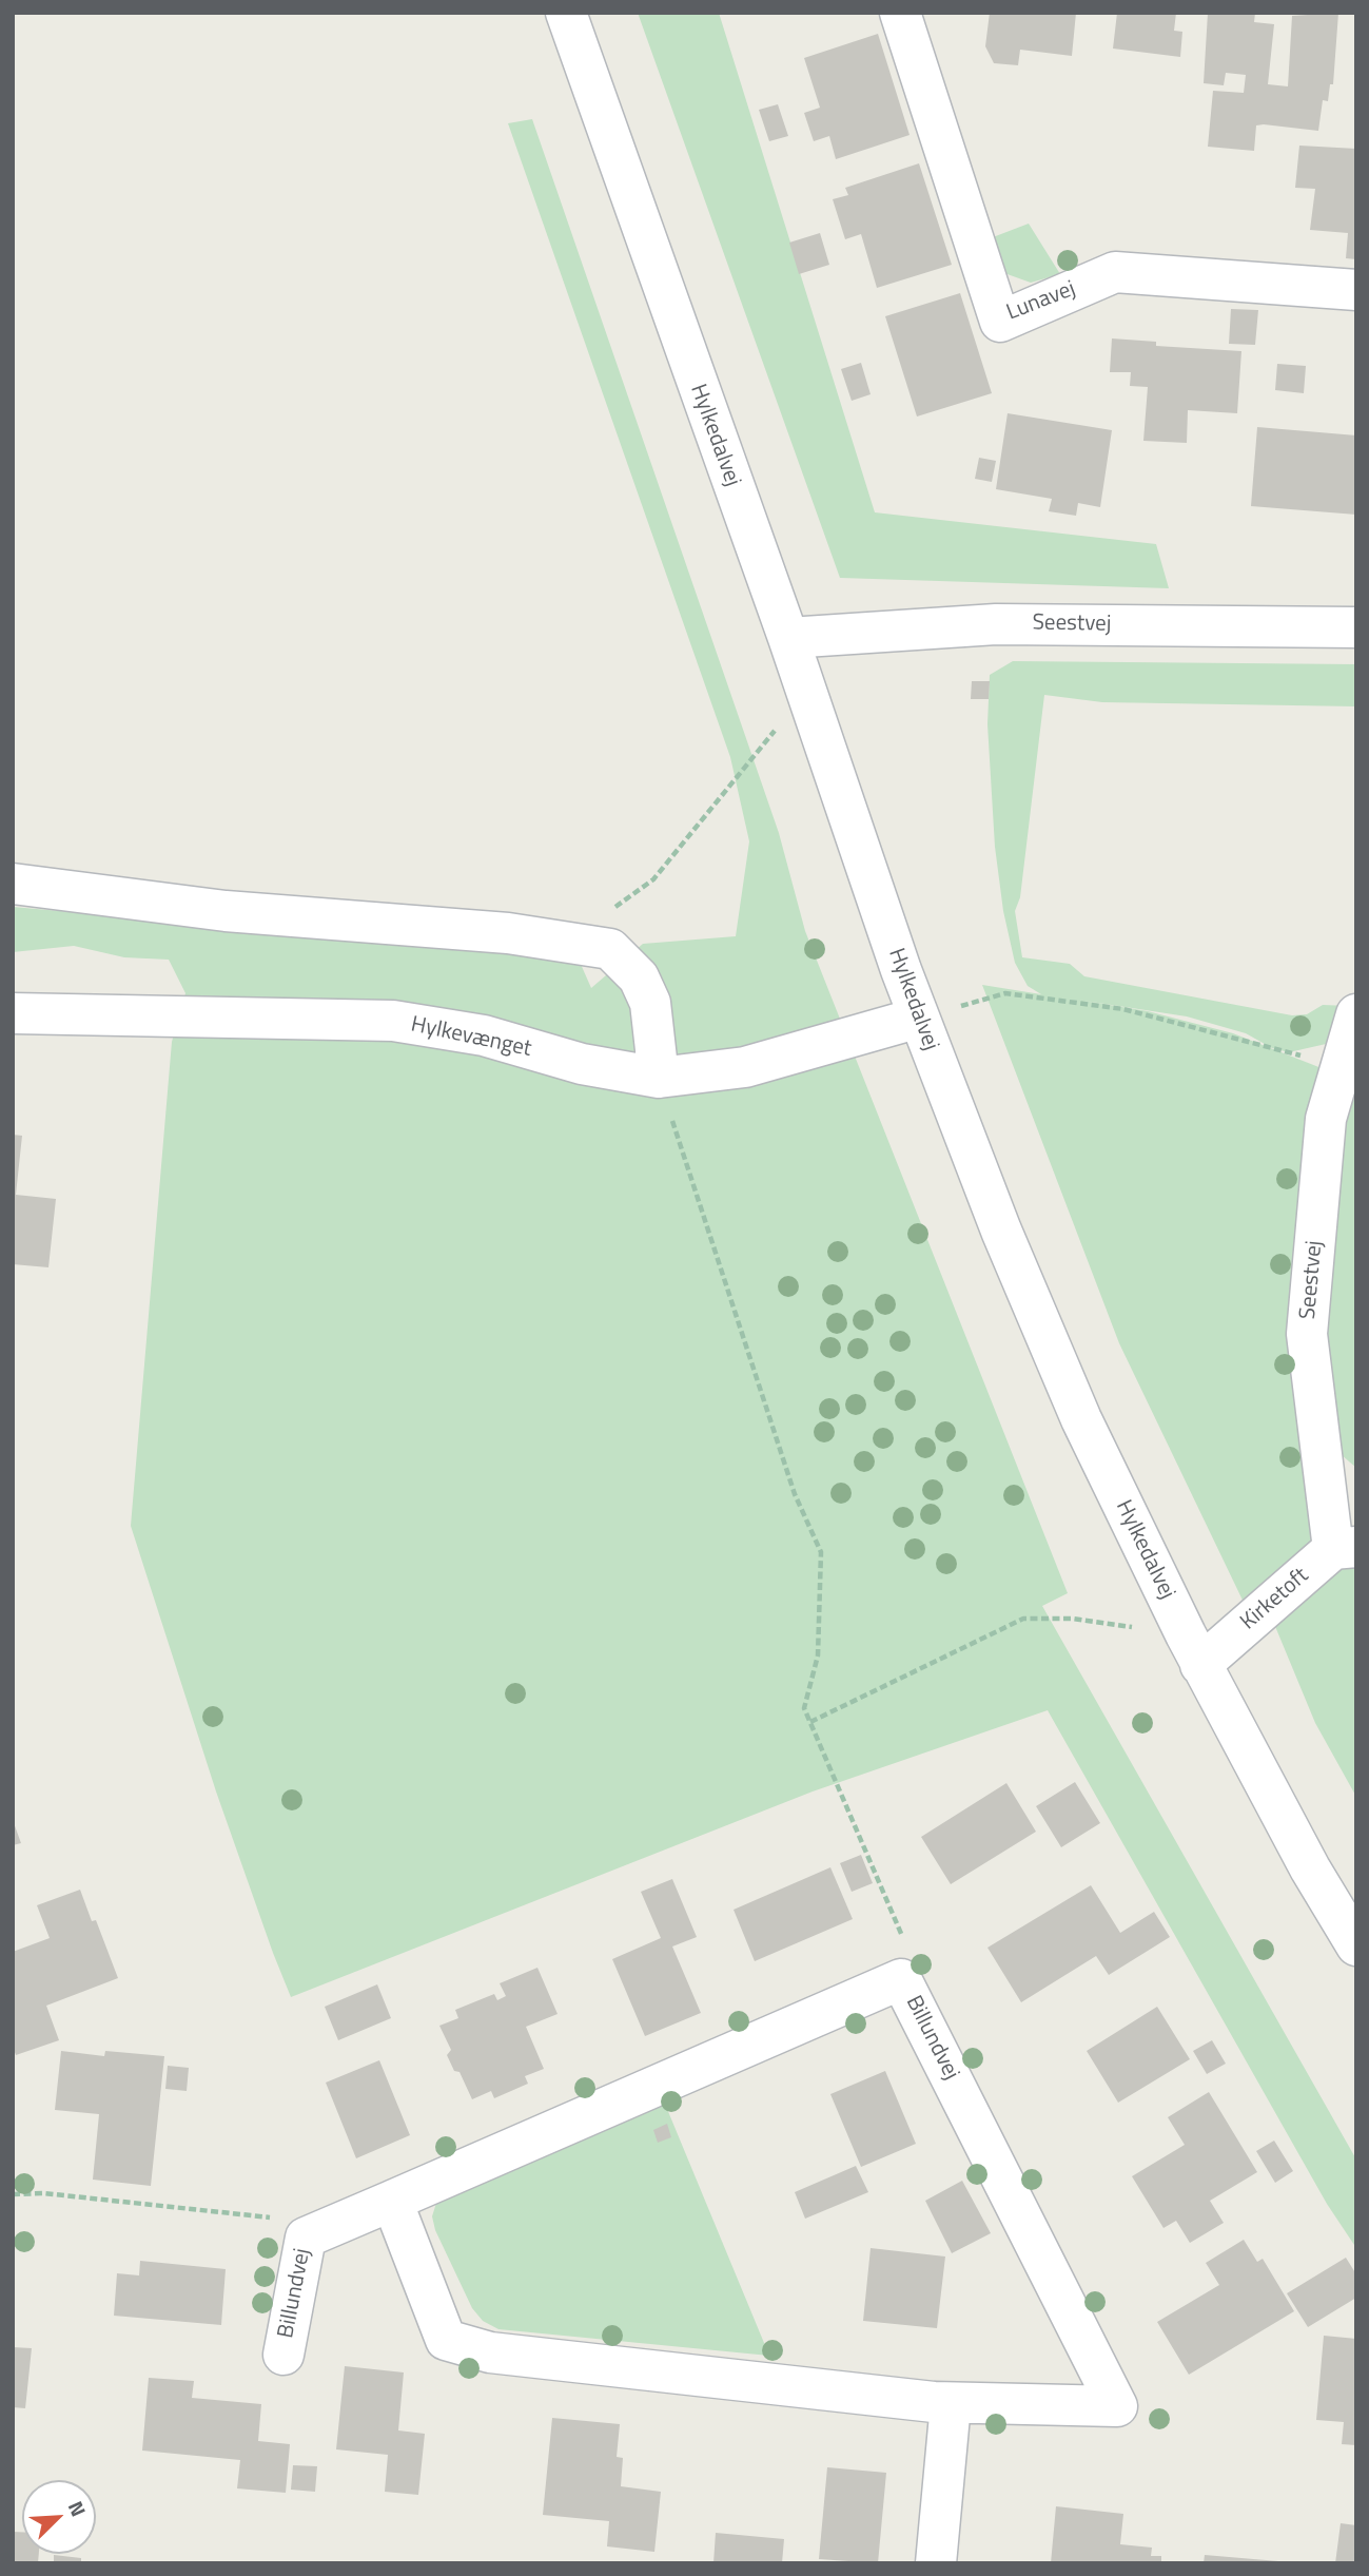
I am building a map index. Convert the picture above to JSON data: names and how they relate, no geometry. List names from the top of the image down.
{
  "streets": {
    "street": [
      "Lunavej",
      "Hylkedalvej",
      "Seestvej",
      "Hylkevænget",
      "Kirketoft",
      "Billundvej"
    ]
  },
  "crossings": [
    ["Hylkedalvej", "Seestvej"],
    ["Hylkedalvej", "Hylkevænget"],
    ["Hylkedalvej", "Kirketoft"],
    ["Seestvej", "Kirketoft"]
  ],
  "north": "top right"
}
